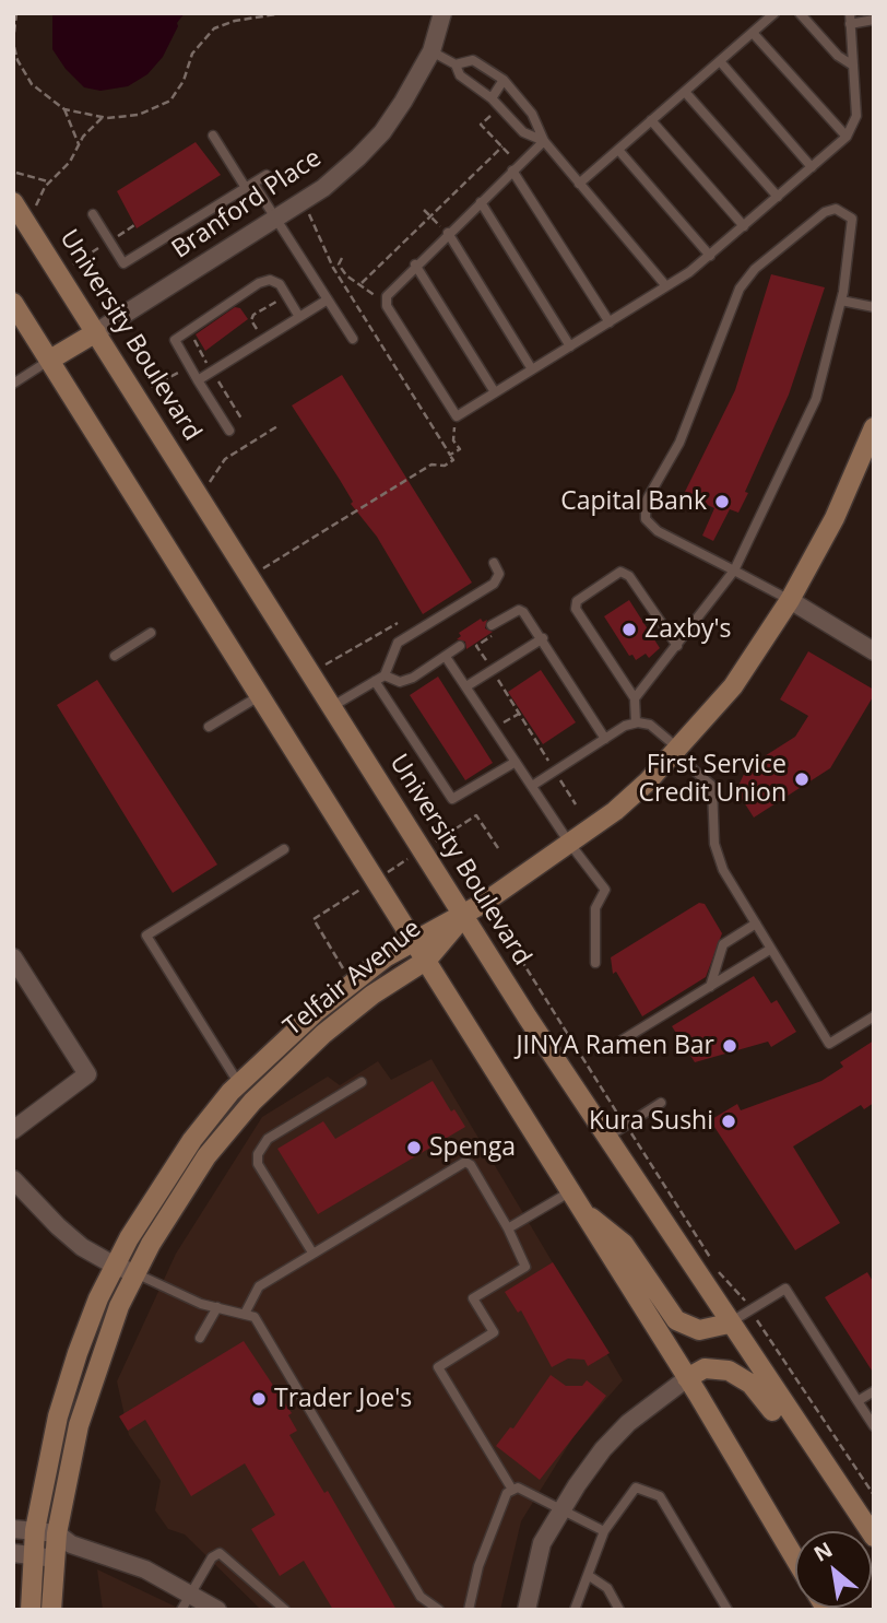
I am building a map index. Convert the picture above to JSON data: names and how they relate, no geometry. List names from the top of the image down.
{
  "streets": {
    "main road": ["University Boulevard", "Telfair Avenue"],
    "street": ["Branford Place"]
  },
  "crossings": [
    ["Branford Place", "University Boulevard"],
    ["University Boulevard", "Telfair Avenue"]
  ],
  "places": [
    "Capital Bank",
    "Zaxby's",
    "First Service Credit Union",
    "JINYA Ramen Bar",
    "Kura Sushi",
    "Spenga",
    "Trader Joe's"
  ],
  "north": "top left"
}
